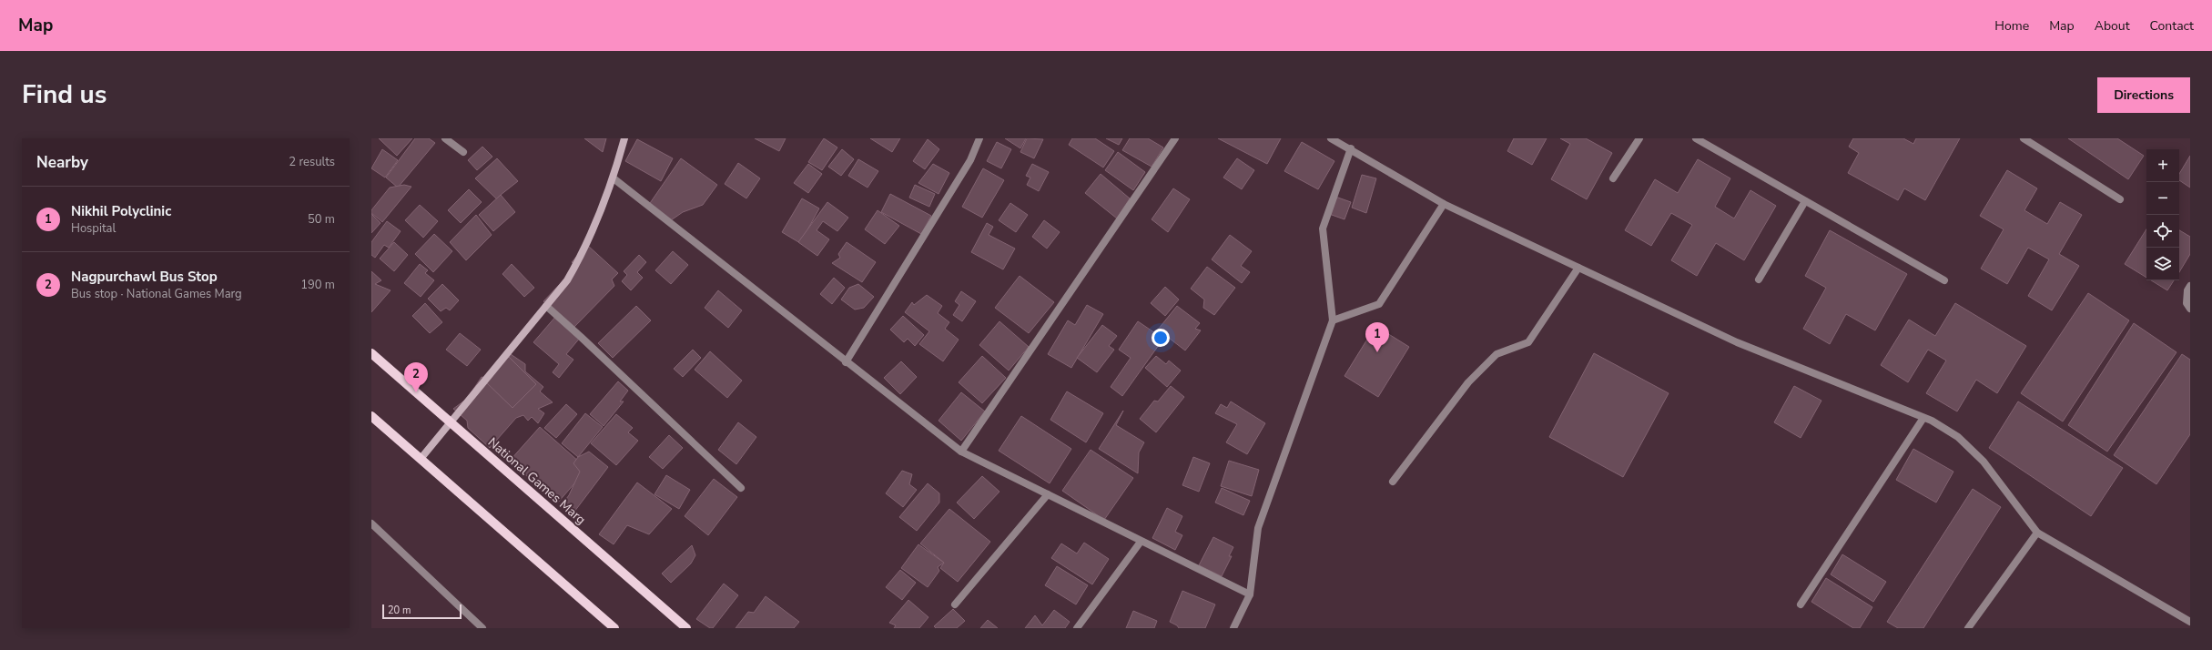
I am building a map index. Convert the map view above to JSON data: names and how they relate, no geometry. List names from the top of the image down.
{
  "streets": {
    "main road": ["National Games Marg"]
  },
  "scale_bar": "20 m",
  "page": {
    "header": "Map",
    "nav": [
      "Home",
      "Map",
      "About",
      "Contact"
    ],
    "title": "Find us",
    "buttons": "Directions",
    "heading": ["Nearby", "2 results"],
    "map_buttons": ["+", "−"],
    "list": [
      {
        "mark": "1",
        "name": "Nikhil Polyclinic",
        "note": "Hospital",
        "value": "50 m"
      },
      {
        "mark": "2",
        "name": "Nagpurchawl Bus Stop",
        "note": "Bus stop · National Games Marg",
        "value": "190 m"
      }
    ],
    "pins": ["1", "2"],
    "scale": "20 m"
  }
}
